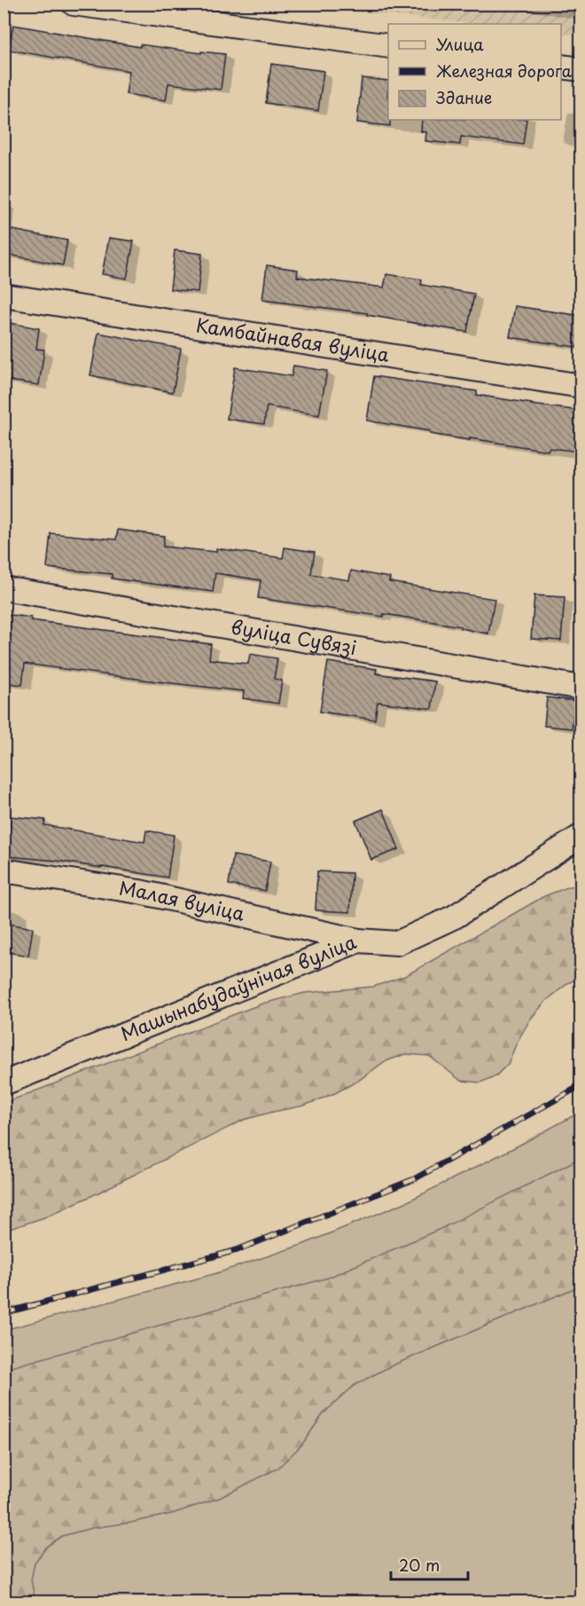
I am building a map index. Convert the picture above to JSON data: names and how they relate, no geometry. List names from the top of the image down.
{
  "streets": {
    "street": [
      "Камбайнавая вуліца",
      "вуліца Сувязі",
      "Малая вуліца",
      "Машынабудаўнічая вуліца"
    ]
  },
  "crossings": [
    ["Малая вуліца", "Машынабудаўнічая вуліца"]
  ],
  "legend": ["Улица", "Железная дорога", "Здание"],
  "scale_bar": "20 m"
}
